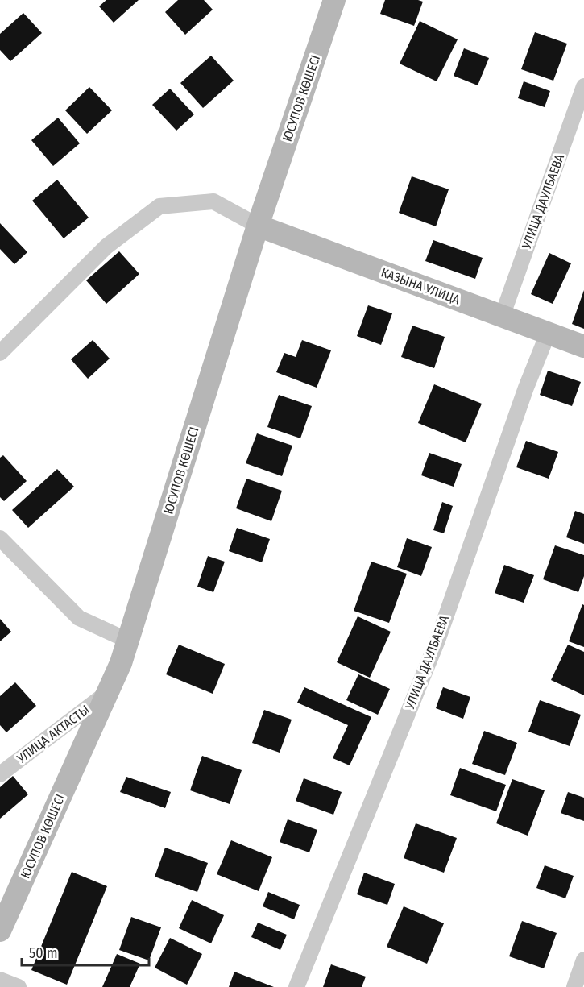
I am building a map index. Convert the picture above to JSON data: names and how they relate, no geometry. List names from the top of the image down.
{
  "streets": {
    "street": [
      "ЮСУПОВ КӨШЕСІ",
      "УЛИЦА ДАУЛБАЕВА",
      "КАЗЫНА УЛИЦА",
      "УЛИЦА АКТАСТЫ"
    ]
  },
  "crossings": [
    ["ЮСУПОВ КӨШЕСІ", "КАЗЫНА УЛИЦА"],
    ["ЮСУПОВ КӨШЕСІ", "УЛИЦА АКТАСТЫ"],
    ["УЛИЦА ДАУЛБАЕВА", "КАЗЫНА УЛИЦА"]
  ],
  "scale_bar": "50 m"
}
